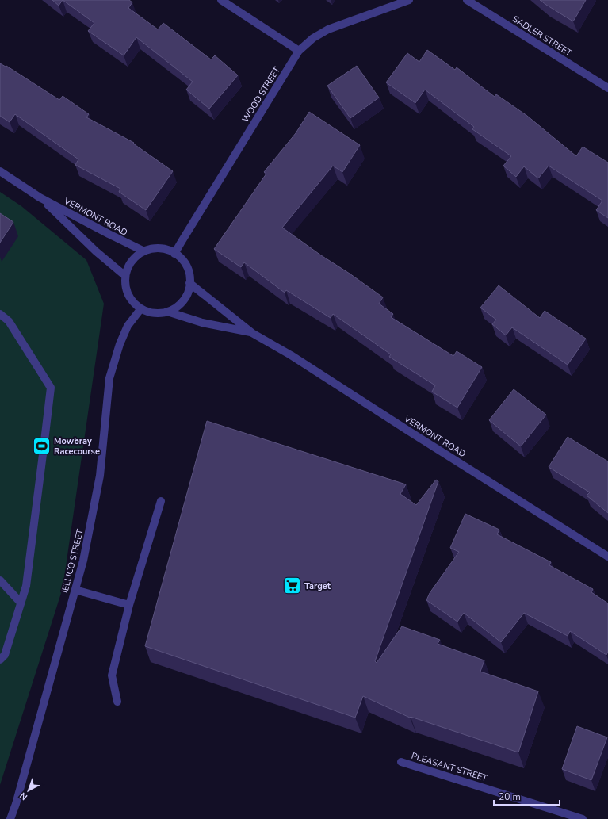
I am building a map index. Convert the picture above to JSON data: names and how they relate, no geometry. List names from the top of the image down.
{
  "streets": {
    "street": [
      "SADLER STREET",
      "WOOD STREET",
      "VERMONT ROAD",
      "JELLICO STREET",
      "PLEASANT STREET"
    ]
  },
  "crossings": [
    ["WOOD STREET", "VERMONT ROAD"],
    ["WOOD STREET", "JELLICO STREET"],
    ["VERMONT ROAD", "JELLICO STREET"]
  ],
  "places": {
    "sports": ["Mowbray Racecourse"],
    "supermarket": ["Target"]
  },
  "scale_bar": "20 m",
  "north": "bottom left"
}
